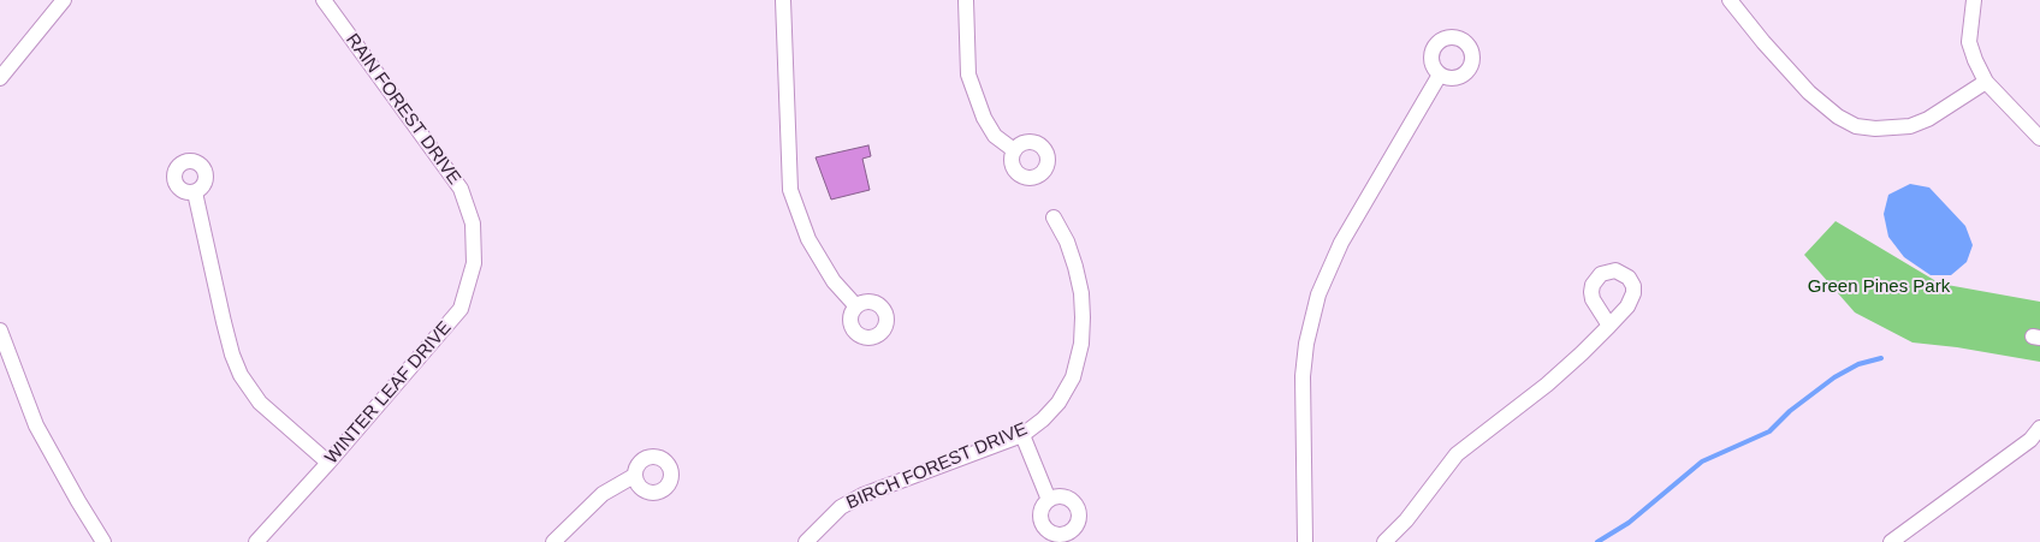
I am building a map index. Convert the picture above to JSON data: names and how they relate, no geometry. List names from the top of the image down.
{
  "streets": {
    "street": ["RAIN FOREST DRIVE", "WINTER LEAF DRIVE", "BIRCH FOREST DRIVE"]
  },
  "crossings": [
    ["RAIN FOREST DRIVE", "WINTER LEAF DRIVE"]
  ],
  "parks": ["Green Pines Park"]
}
